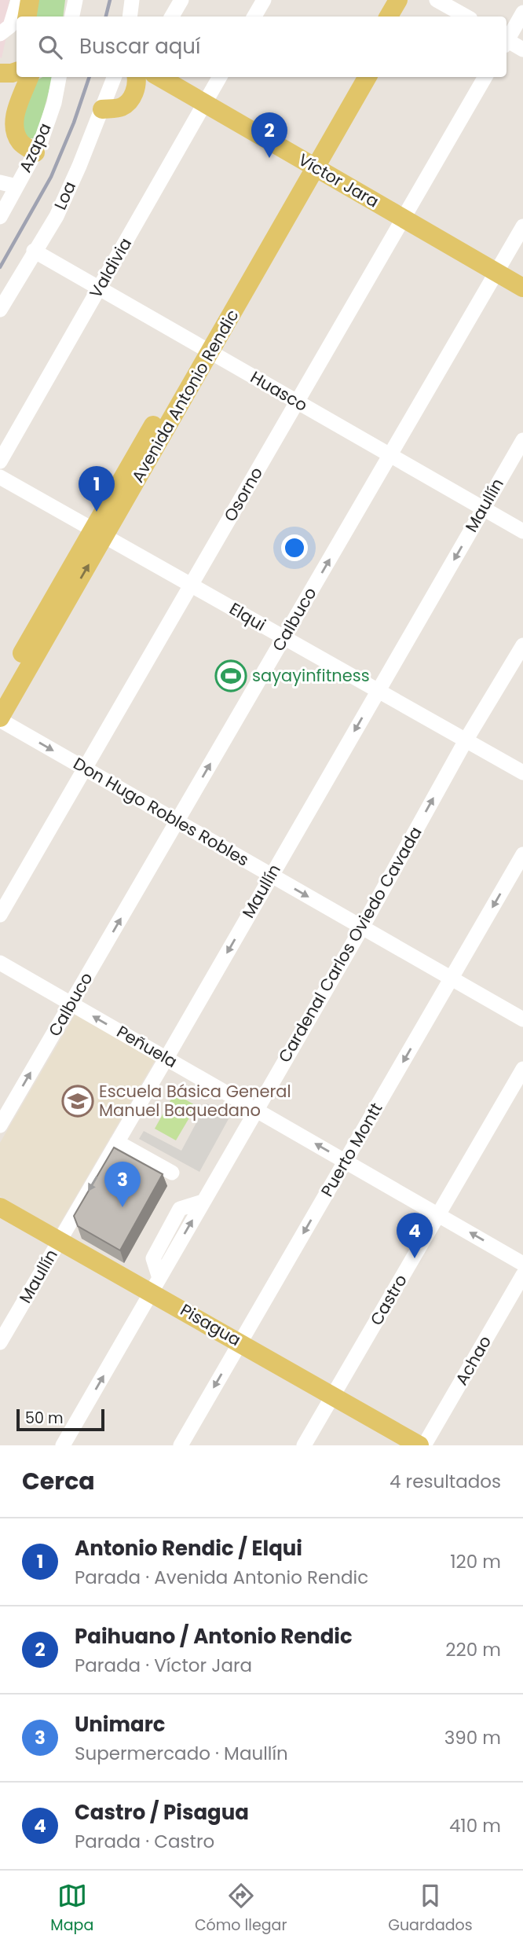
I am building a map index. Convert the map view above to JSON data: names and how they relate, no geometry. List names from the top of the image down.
{
  "streets": {
    "main road": ["Víctor Jara", "Avenida Antonio Rendic", "Pisagua"],
    "street": [
      "Azapa",
      "Loa",
      "Valdivia",
      "Huasco",
      "Osorno",
      "Maullín",
      "Elqui",
      "Calbuco",
      "Don Hugo Robles Robles",
      "Cardenal Carlos Oviedo Cavada",
      "Peñuela",
      "Puerto Montt",
      "Castro",
      "Achao"
    ]
  },
  "crossings": [
    ["Víctor Jara", "Valdivia"],
    ["Víctor Jara", "Avenida Antonio Rendic"],
    ["Víctor Jara", "Osorno"],
    ["Víctor Jara", "Calbuco"],
    ["Loa", "Huasco"],
    ["Valdivia", "Huasco"],
    ["Huasco", "Avenida Antonio Rendic"],
    ["Huasco", "Osorno"],
    ["Huasco", "Maullín"],
    ["Huasco", "Calbuco"],
    ["Avenida Antonio Rendic", "Elqui"],
    ["Avenida Antonio Rendic", "Don Hugo Robles Robles"],
    ["Osorno", "Elqui"],
    ["Osorno", "Don Hugo Robles Robles"],
    ["Maullín", "Elqui"],
    ["Maullín", "Don Hugo Robles Robles"],
    ["Maullín", "Peñuela"],
    ["Maullín", "Pisagua"],
    ["Elqui", "Calbuco"],
    ["Elqui", "Cardenal Carlos Oviedo Cavada"],
    ["Calbuco", "Don Hugo Robles Robles"],
    ["Calbuco", "Peñuela"],
    ["Don Hugo Robles Robles", "Cardenal Carlos Oviedo Cavada"],
    ["Don Hugo Robles Robles", "Puerto Montt"],
    ["Cardenal Carlos Oviedo Cavada", "Peñuela"],
    ["Cardenal Carlos Oviedo Cavada", "Pisagua"],
    ["Peñuela", "Puerto Montt"],
    ["Peñuela", "Castro"],
    ["Puerto Montt", "Pisagua"],
    ["Castro", "Pisagua"]
  ],
  "one_way": [
    "Maullín",
    "Calbuco",
    "Cardenal Carlos Oviedo Cavada",
    "Peñuela",
    "Puerto Montt"
  ],
  "places": {
    "sports": ["sayayinfitness"],
    "school or university": ["Escuela Básica General Manuel Baquedano"]
  },
  "scale_bar": "50 m",
  "page": {
    "search": "Buscar aquí",
    "pins": [
      "2",
      "1",
      "3",
      "4"
    ],
    "scale": "50 m",
    "heading": ["Cerca", "4 resultados"],
    "list": [
      {
        "mark": "1",
        "name": "Antonio Rendic / Elqui",
        "note": "Parada · Avenida Antonio Rendic",
        "value": "120 m"
      },
      {
        "mark": "2",
        "name": "Paihuano / Antonio Rendic",
        "note": "Parada · Víctor Jara",
        "value": "220 m"
      },
      {
        "mark": "3",
        "name": "Unimarc",
        "note": "Supermercado · Maullín",
        "value": "390 m"
      },
      {
        "mark": "4",
        "name": "Castro / Pisagua",
        "note": "Parada · Castro",
        "value": "410 m"
      }
    ],
    "nav": ["Mapa", "Cómo llegar", "Guardados"]
  }
}
